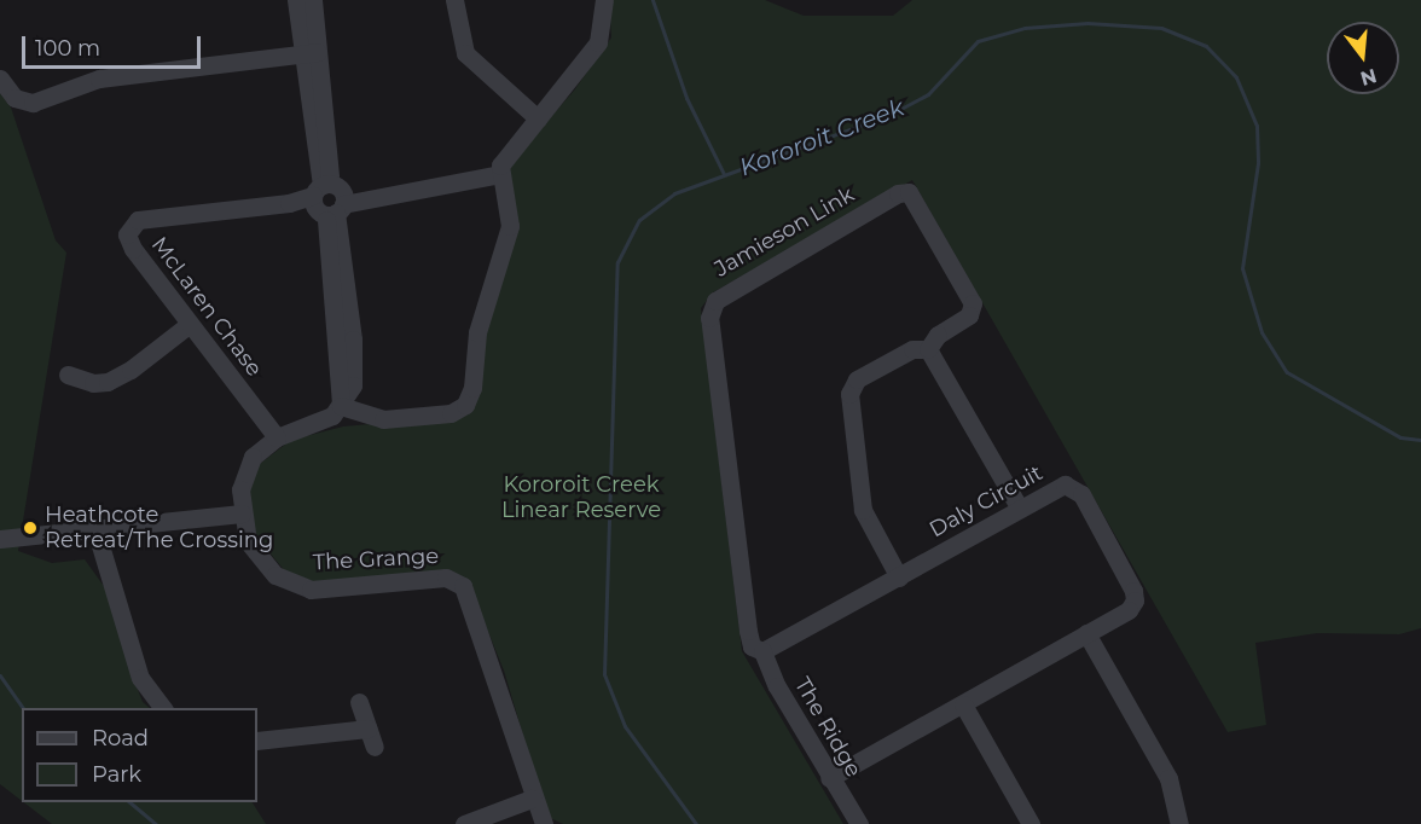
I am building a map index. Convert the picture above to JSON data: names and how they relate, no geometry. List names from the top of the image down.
{
  "streets": {
    "street": [
      "Jamieson Link",
      "McLaren Chase",
      "Daly Circuit",
      "The Grange",
      "The Ridge"
    ]
  },
  "crossings": [
    ["Jamieson Link", "Daly Circuit"],
    ["Jamieson Link", "The Ridge"],
    ["McLaren Chase", "The Grange"],
    ["Daly Circuit", "The Ridge"]
  ],
  "water": ["Kororoit Creek"],
  "parks": ["Kororoit Creek Linear Reserve"],
  "places": ["Heathcote Retreat/The Crossing"],
  "legend": ["Road", "Park"],
  "scale_bar": "100 m",
  "north": "bottom"
}
